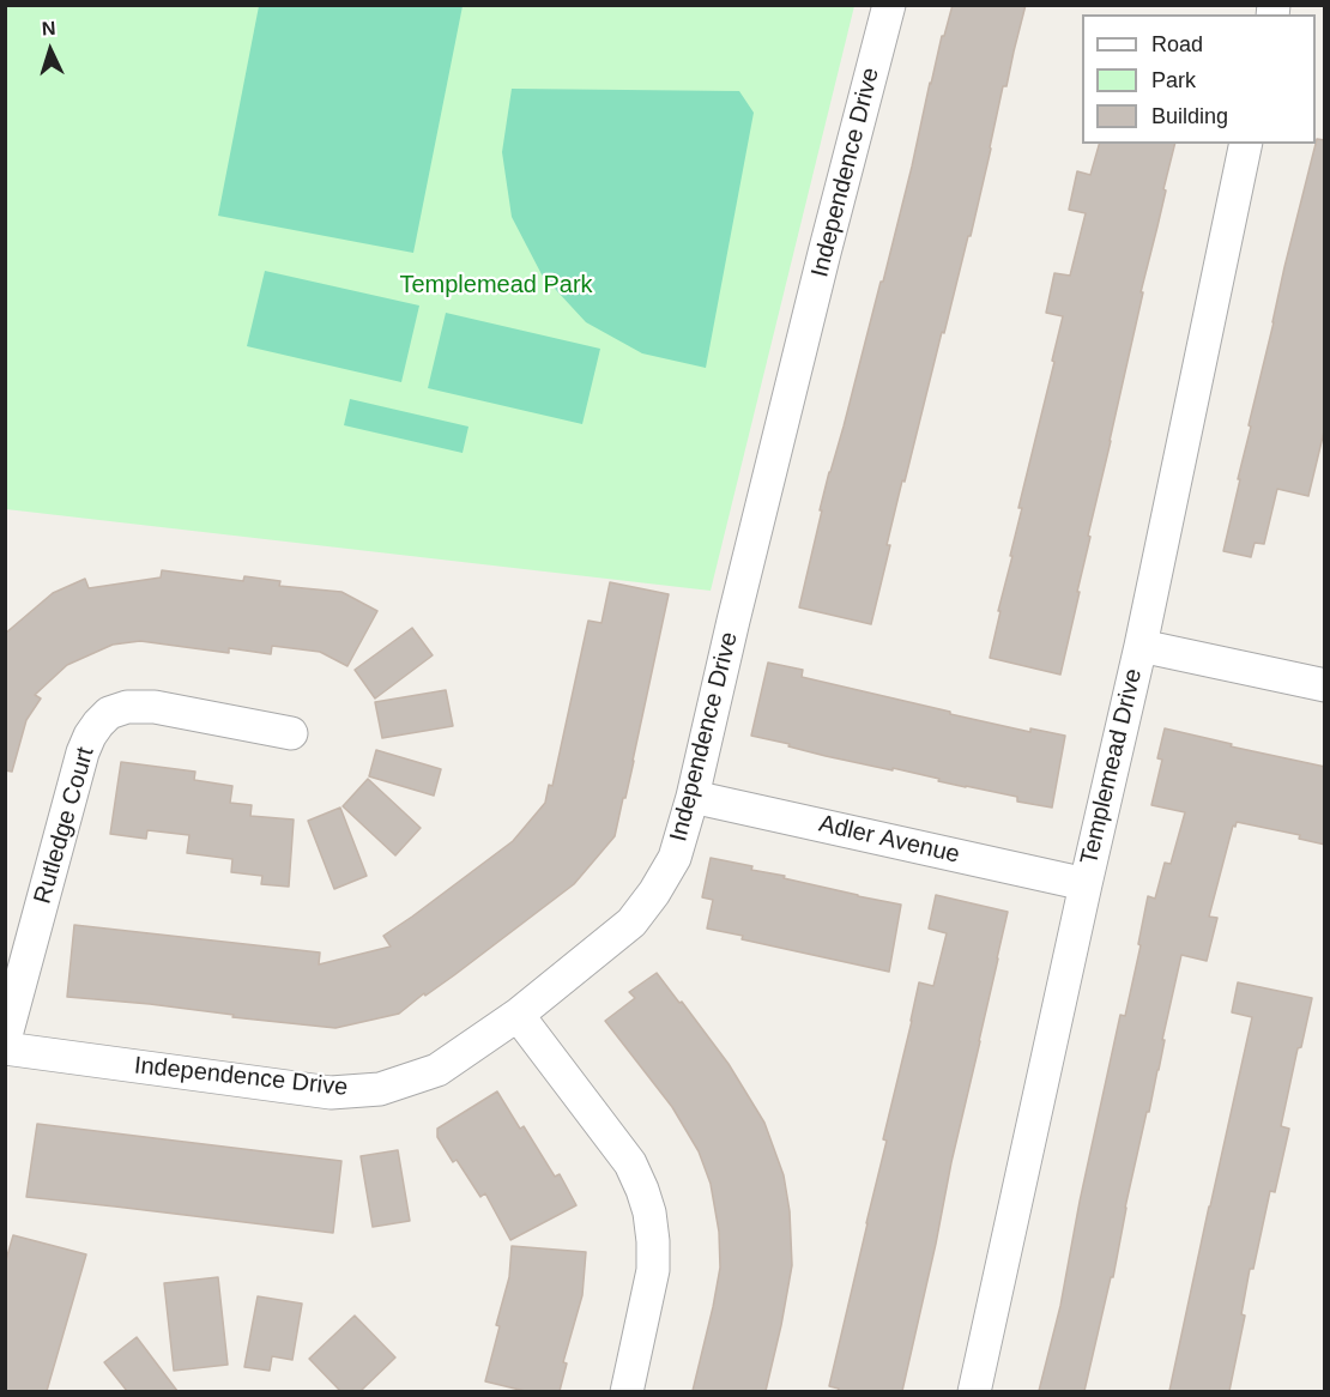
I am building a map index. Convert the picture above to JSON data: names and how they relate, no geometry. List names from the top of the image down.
{
  "streets": {
    "street": [
      "Independence Drive",
      "Templemead Drive",
      "Rutledge Court",
      "Adler Avenue"
    ]
  },
  "crossings": [
    ["Independence Drive", "Adler Avenue"],
    ["Templemead Drive", "Adler Avenue"]
  ],
  "parks": ["Templemead Park"],
  "legend": ["Road", "Park", "Building"],
  "north": "top"
}
